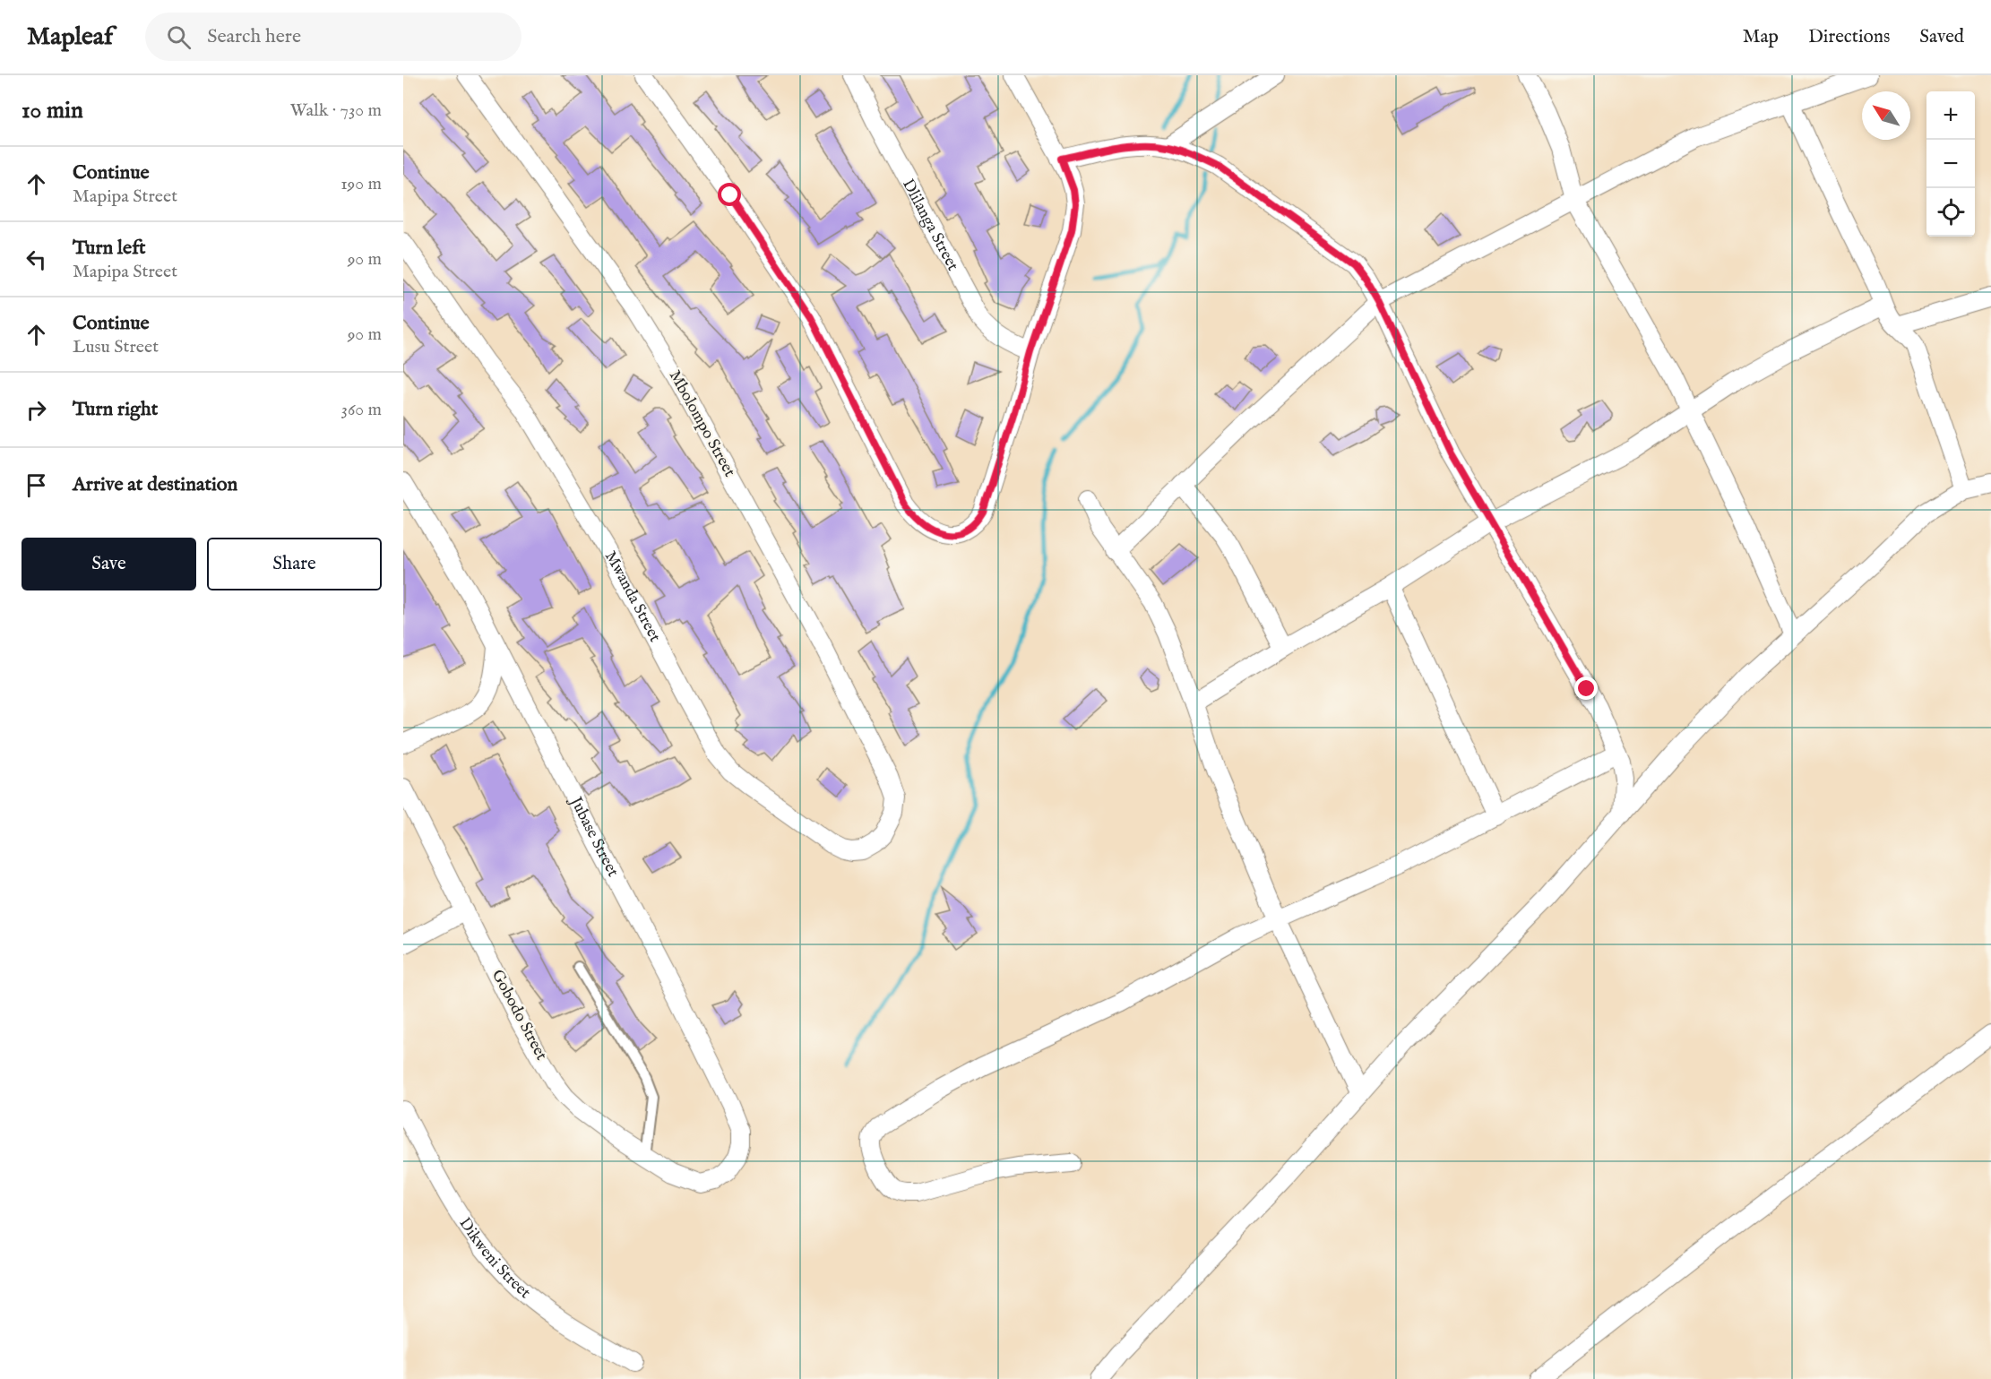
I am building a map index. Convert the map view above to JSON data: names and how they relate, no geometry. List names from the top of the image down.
{
  "streets": {
    "street": [
      "Dlilanga Street",
      "Mbolompo Street",
      "Mwanda Street",
      "Jubase Street",
      "Gobodo Street",
      "Dikweni Street"
    ]
  },
  "crossings": [
    ["Mbolompo Street", "Mwanda Street"],
    ["Jubase Street", "Gobodo Street"]
  ],
  "north": "top left",
  "page": {
    "header": "Mapleaf",
    "search": "Search here",
    "nav": ["Map", "Directions", "Saved"],
    "heading": ["10 min", "Walk · 730 m"],
    "map_buttons": ["+", "−"],
    "list": [
      ["Continue", "Mapipa Street", "190 m"],
      ["Turn left", "Mapipa Street", "90 m"],
      ["Continue", "Lusu Street", "90 m"],
      ["Turn right", "360 m"],
      "Arrive at destination"
    ],
    "buttons": ["Save", "Share"]
  }
}
